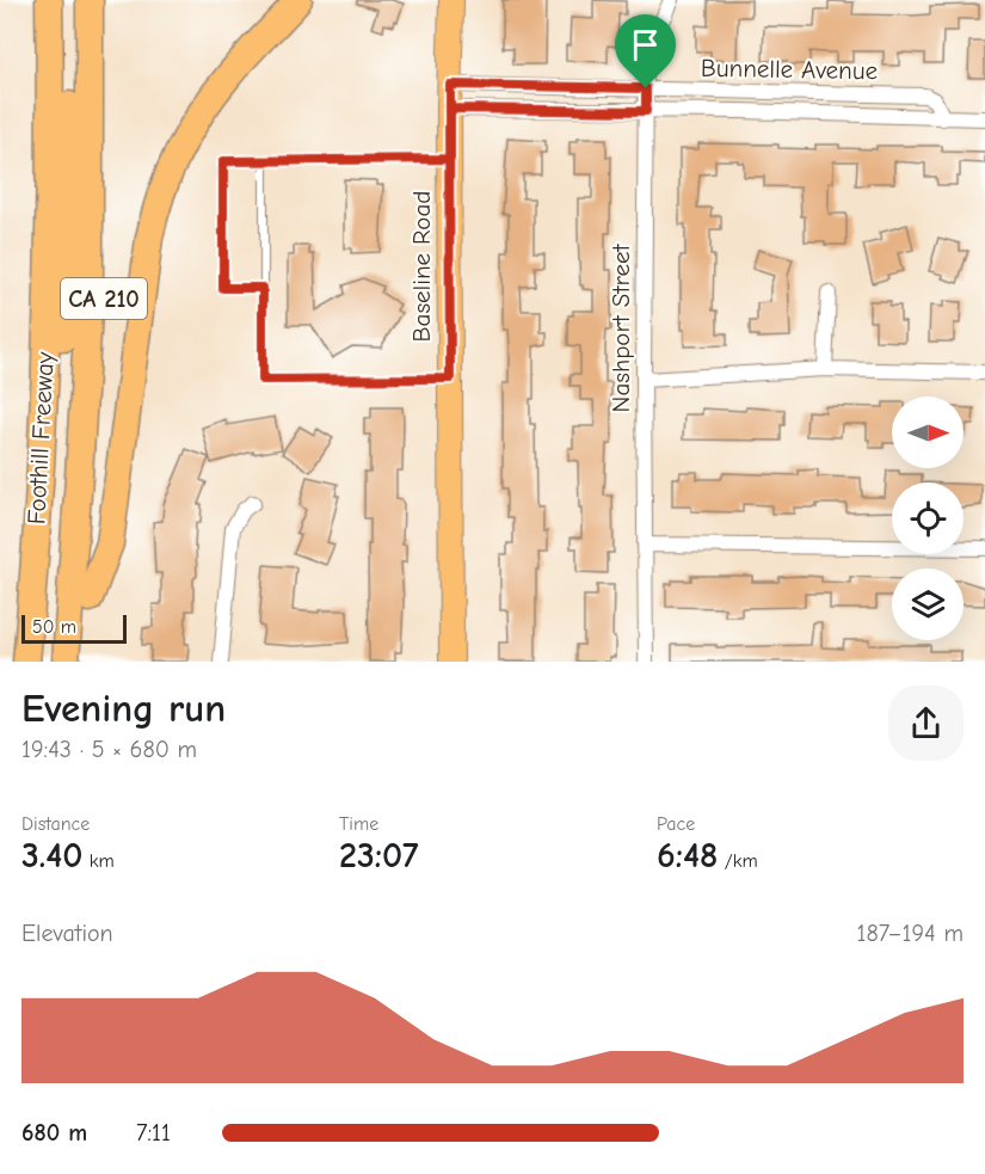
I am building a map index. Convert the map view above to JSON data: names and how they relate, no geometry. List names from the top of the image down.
{
  "streets": {
    "highway": ["CA 210", "Foothill Freeway"],
    "main road": ["Baseline Road"],
    "street": ["Bunnelle Avenue", "Nashport Street"]
  },
  "crossings": [
    ["Bunnelle Avenue", "Baseline Road"],
    ["Bunnelle Avenue", "Nashport Street"]
  ],
  "scale_bar": "50 m",
  "north": "right",
  "page": {
    "scale": "50 m",
    "heading": ["Evening run", "19:43 · 5 × 680 m"],
    "stats": [
      ["Distance", "3.40 km"],
      ["Time", "23:07"],
      ["Pace", "6:48 /km"]
    ],
    "chart": ["Elevation", "187–194 m"],
    "list": [
      {
        "name": "680 m",
        "note": "7:11"
      }
    ]
  }
}
